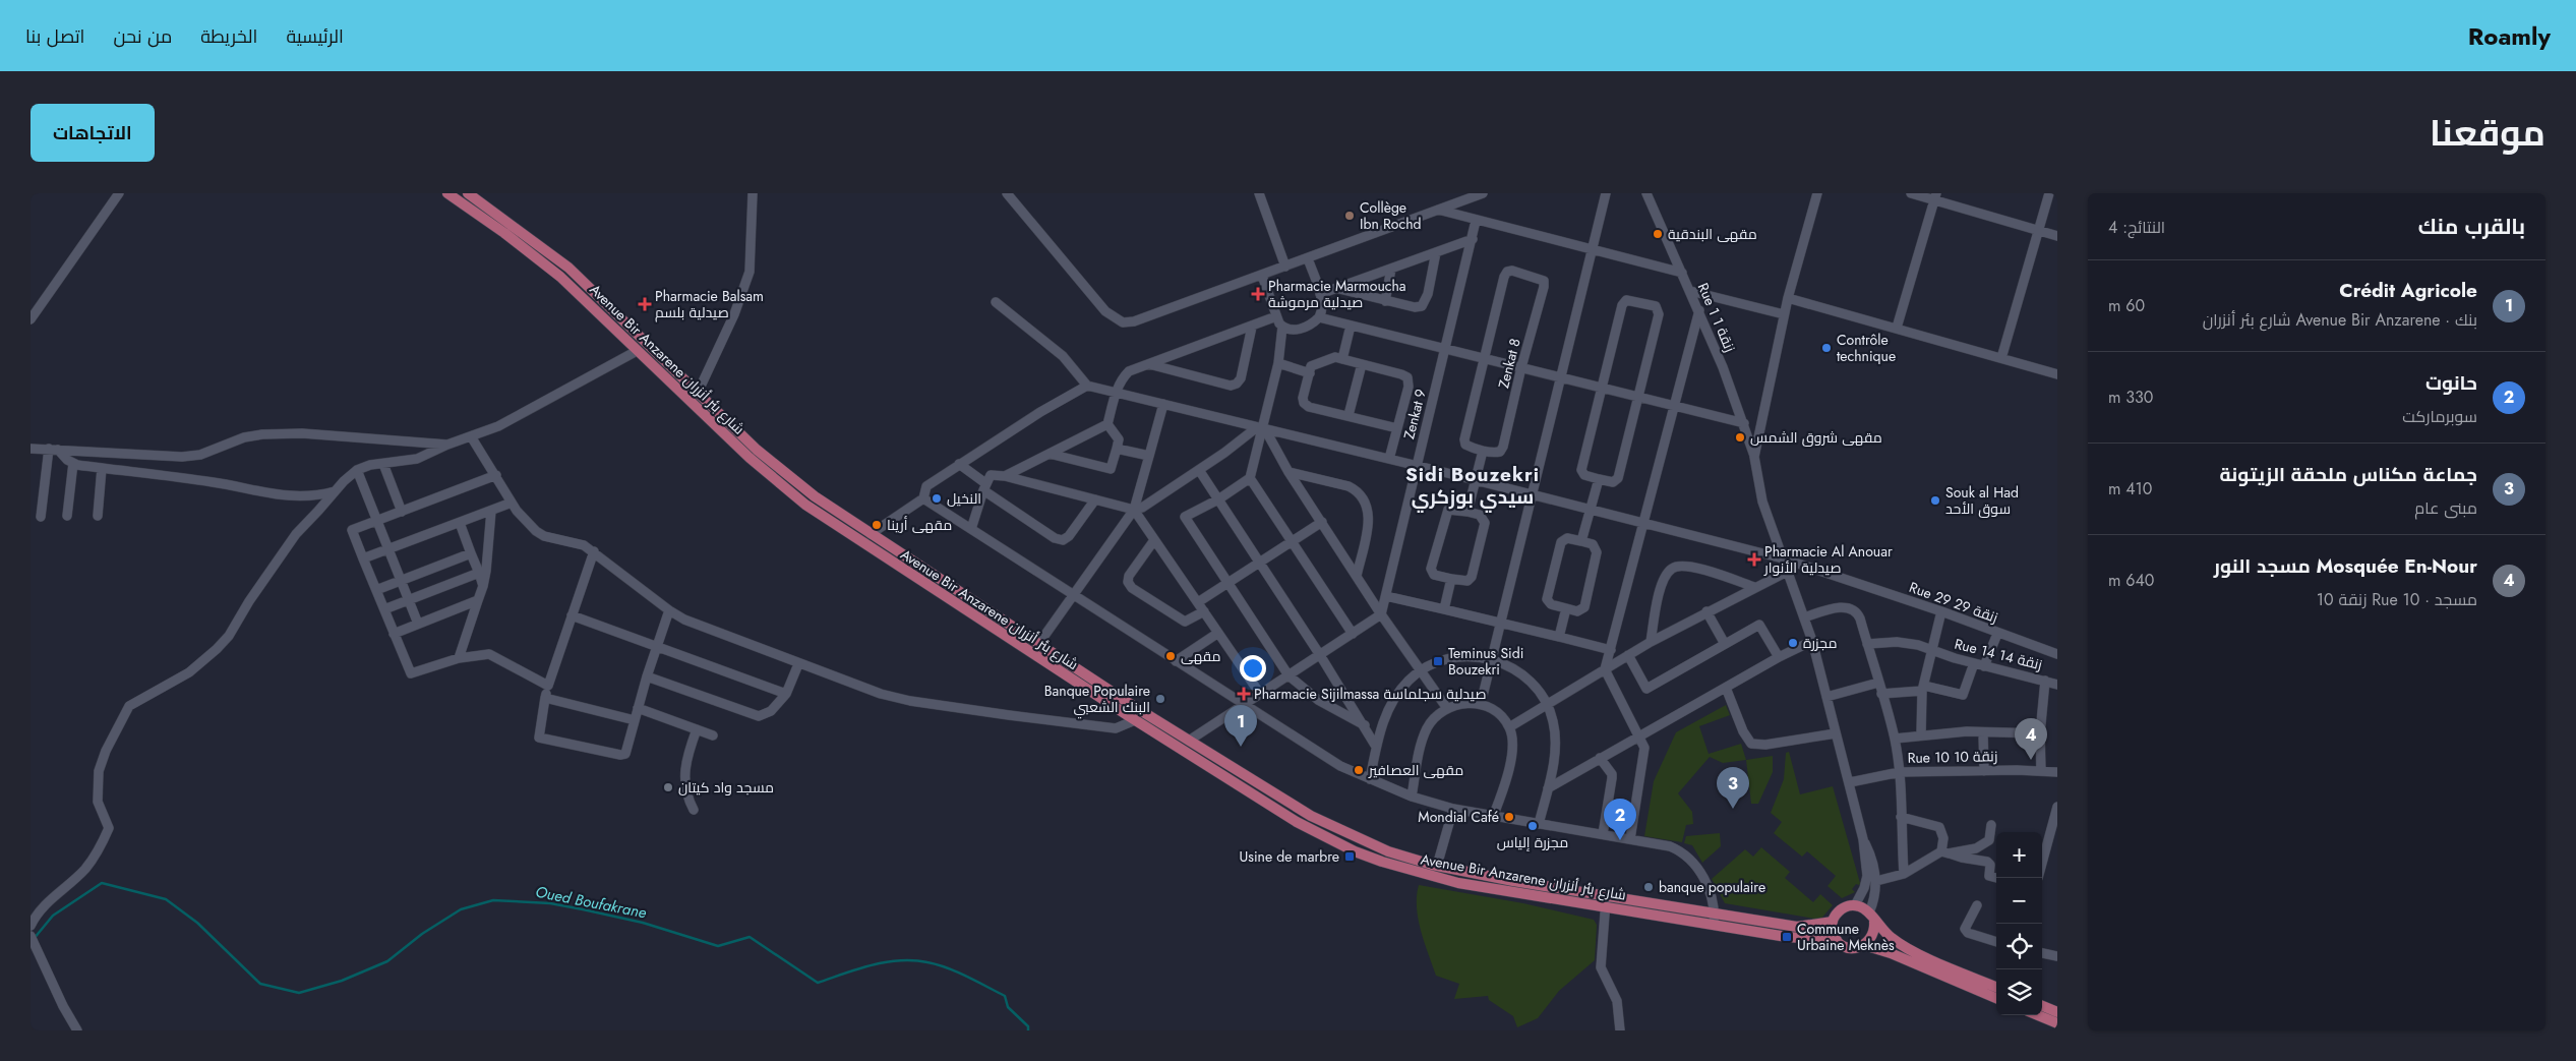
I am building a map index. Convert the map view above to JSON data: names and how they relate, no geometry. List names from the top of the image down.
{
  "streets": {
    "main road": ["Avenue Bir Anzarene شارع بئر أنزران"],
    "street": [
      "Rue 1 زنقة 1",
      "Zenkat 8",
      "Zenkat 9",
      "Rue 29 زنقة 29",
      "Rue 14 زنقة 14",
      "Rue 10 زنقة 10"
    ]
  },
  "crossings": [
    ["Rue 1 زنقة 1", "Rue 29 زنقة 29"],
    ["Rue 1 زنقة 1", "Rue 10 زنقة 10"],
    ["Zenkat 9", "Rue 29 زنقة 29"]
  ],
  "districts": ["Sidi Bouzekri سيدي بوزكري"],
  "water": ["Oued Boufakrane"],
  "places": {
    "other": [
      "Collège Ibn Rochd",
      "مقهى البندقية",
      "Contrôle technique",
      "مقهى شروق الشمس",
      "النخيل",
      "Souk al Had سوق الأحد",
      "مقهى أرينا",
      "مجزرة",
      "مقهى",
      "Banque Populaire البنك الشعبي",
      "مقهى العصافير",
      "مسجد واد كيتان",
      "Mondial Café",
      "مجزرة إلياس",
      "banque populaire"
    ],
    "health": [
      "Pharmacie Marmoucha صيدلية مرموشة",
      "Pharmacie Balsam صيدلية بلسم",
      "Pharmacie Al Anouar صيدلية الأنوار",
      "Pharmacie Sijilmassa صيدلية سجلماسة"
    ],
    "transit": ["Teminus Sidi Bouzekri", "Usine de marbre", "Commune Urbaine Meknès"]
  },
  "page": {
    "header": "Roamly",
    "nav": [
      "الرئيسية",
      "الخريطة",
      "من نحن",
      "اتصل بنا"
    ],
    "title": "موقعنا",
    "buttons": "الاتجاهات",
    "heading": ["بالقرب منك", "النتائج: 4"],
    "list": [
      {
        "mark": "1",
        "name": "Crédit Agricole",
        "note": "بنك · Avenue Bir Anzarene شارع بئر أنزران",
        "value": "60 m"
      },
      {
        "mark": "2",
        "name": "حانوت",
        "note": "سوبرماركت",
        "value": "330 m"
      },
      {
        "mark": "3",
        "name": "جماعة مكناس ملحقة الزيتونة",
        "note": "مبنى عام",
        "value": "410 m"
      },
      {
        "mark": "4",
        "name": "Mosquée En-Nour مسجد النور",
        "note": "مسجد · Rue 10 زنقة 10",
        "value": "640 m"
      }
    ],
    "pins": [
      "1",
      "4",
      "3",
      "2"
    ],
    "map_buttons": ["+", "−"]
  }
}
